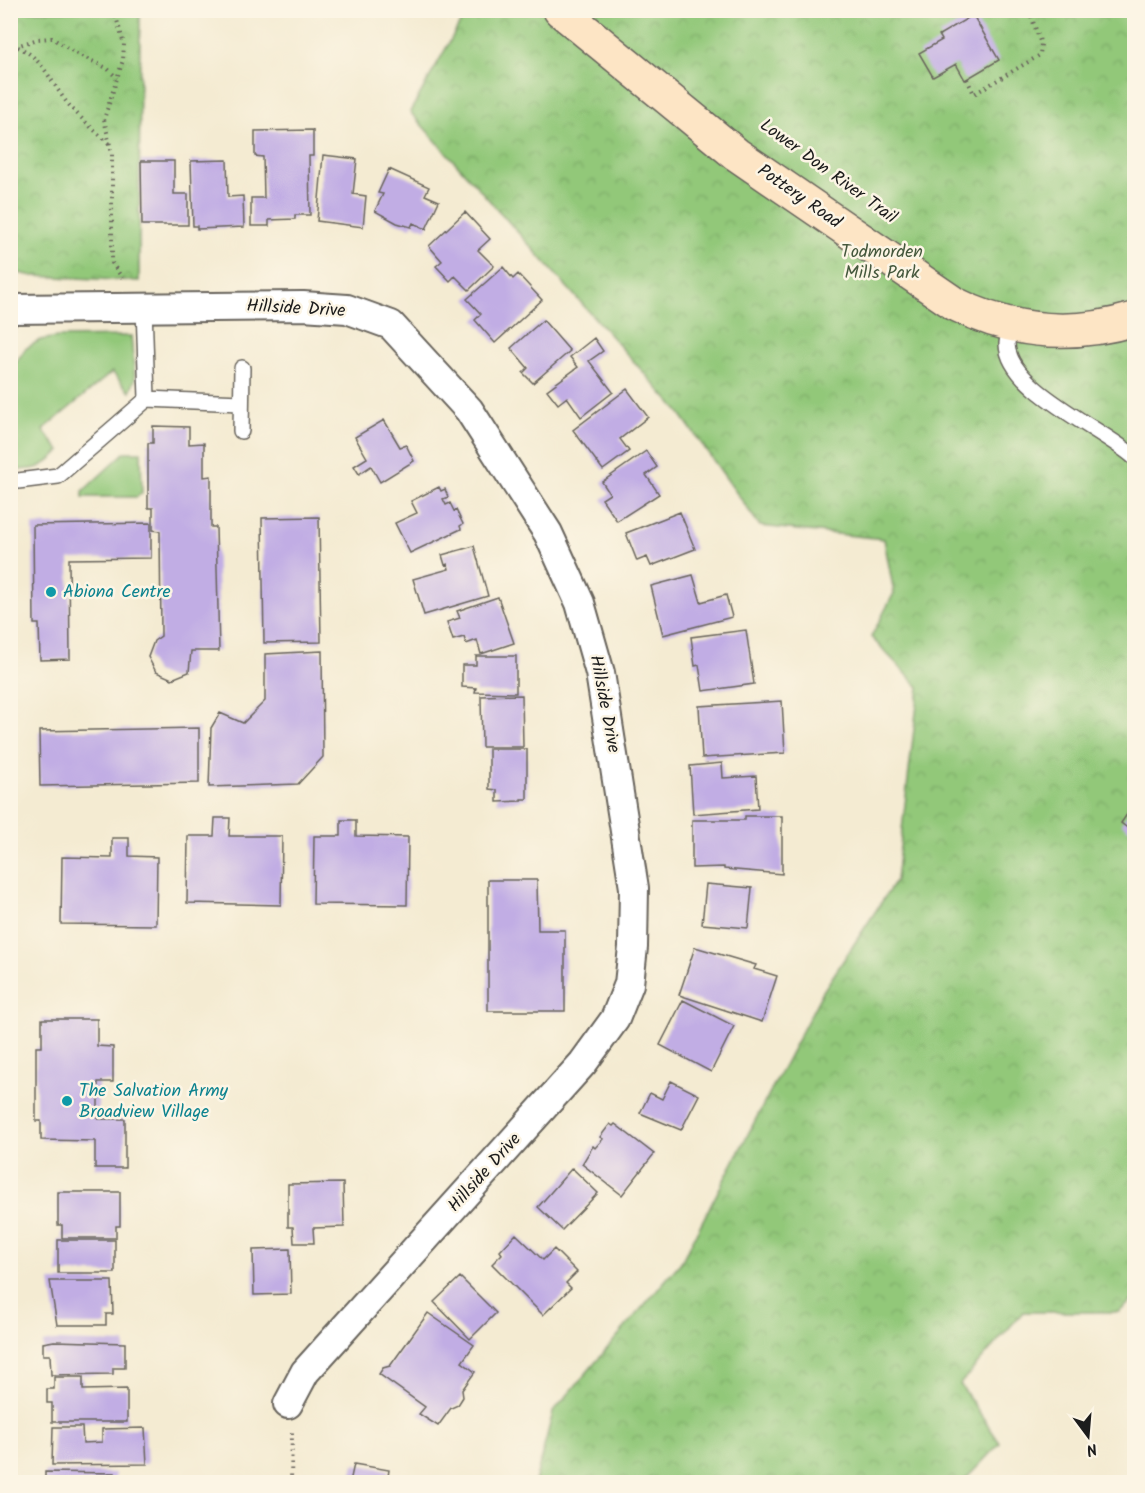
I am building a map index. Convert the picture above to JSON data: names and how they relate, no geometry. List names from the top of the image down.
{
  "streets": {
    "street": ["Pottery Road", "Hillside Drive"]
  },
  "parks": ["Todmorden Mills Park"],
  "places": ["Abiona Centre", "The Salvation Army Broadview Village"],
  "north": "bottom"
}
